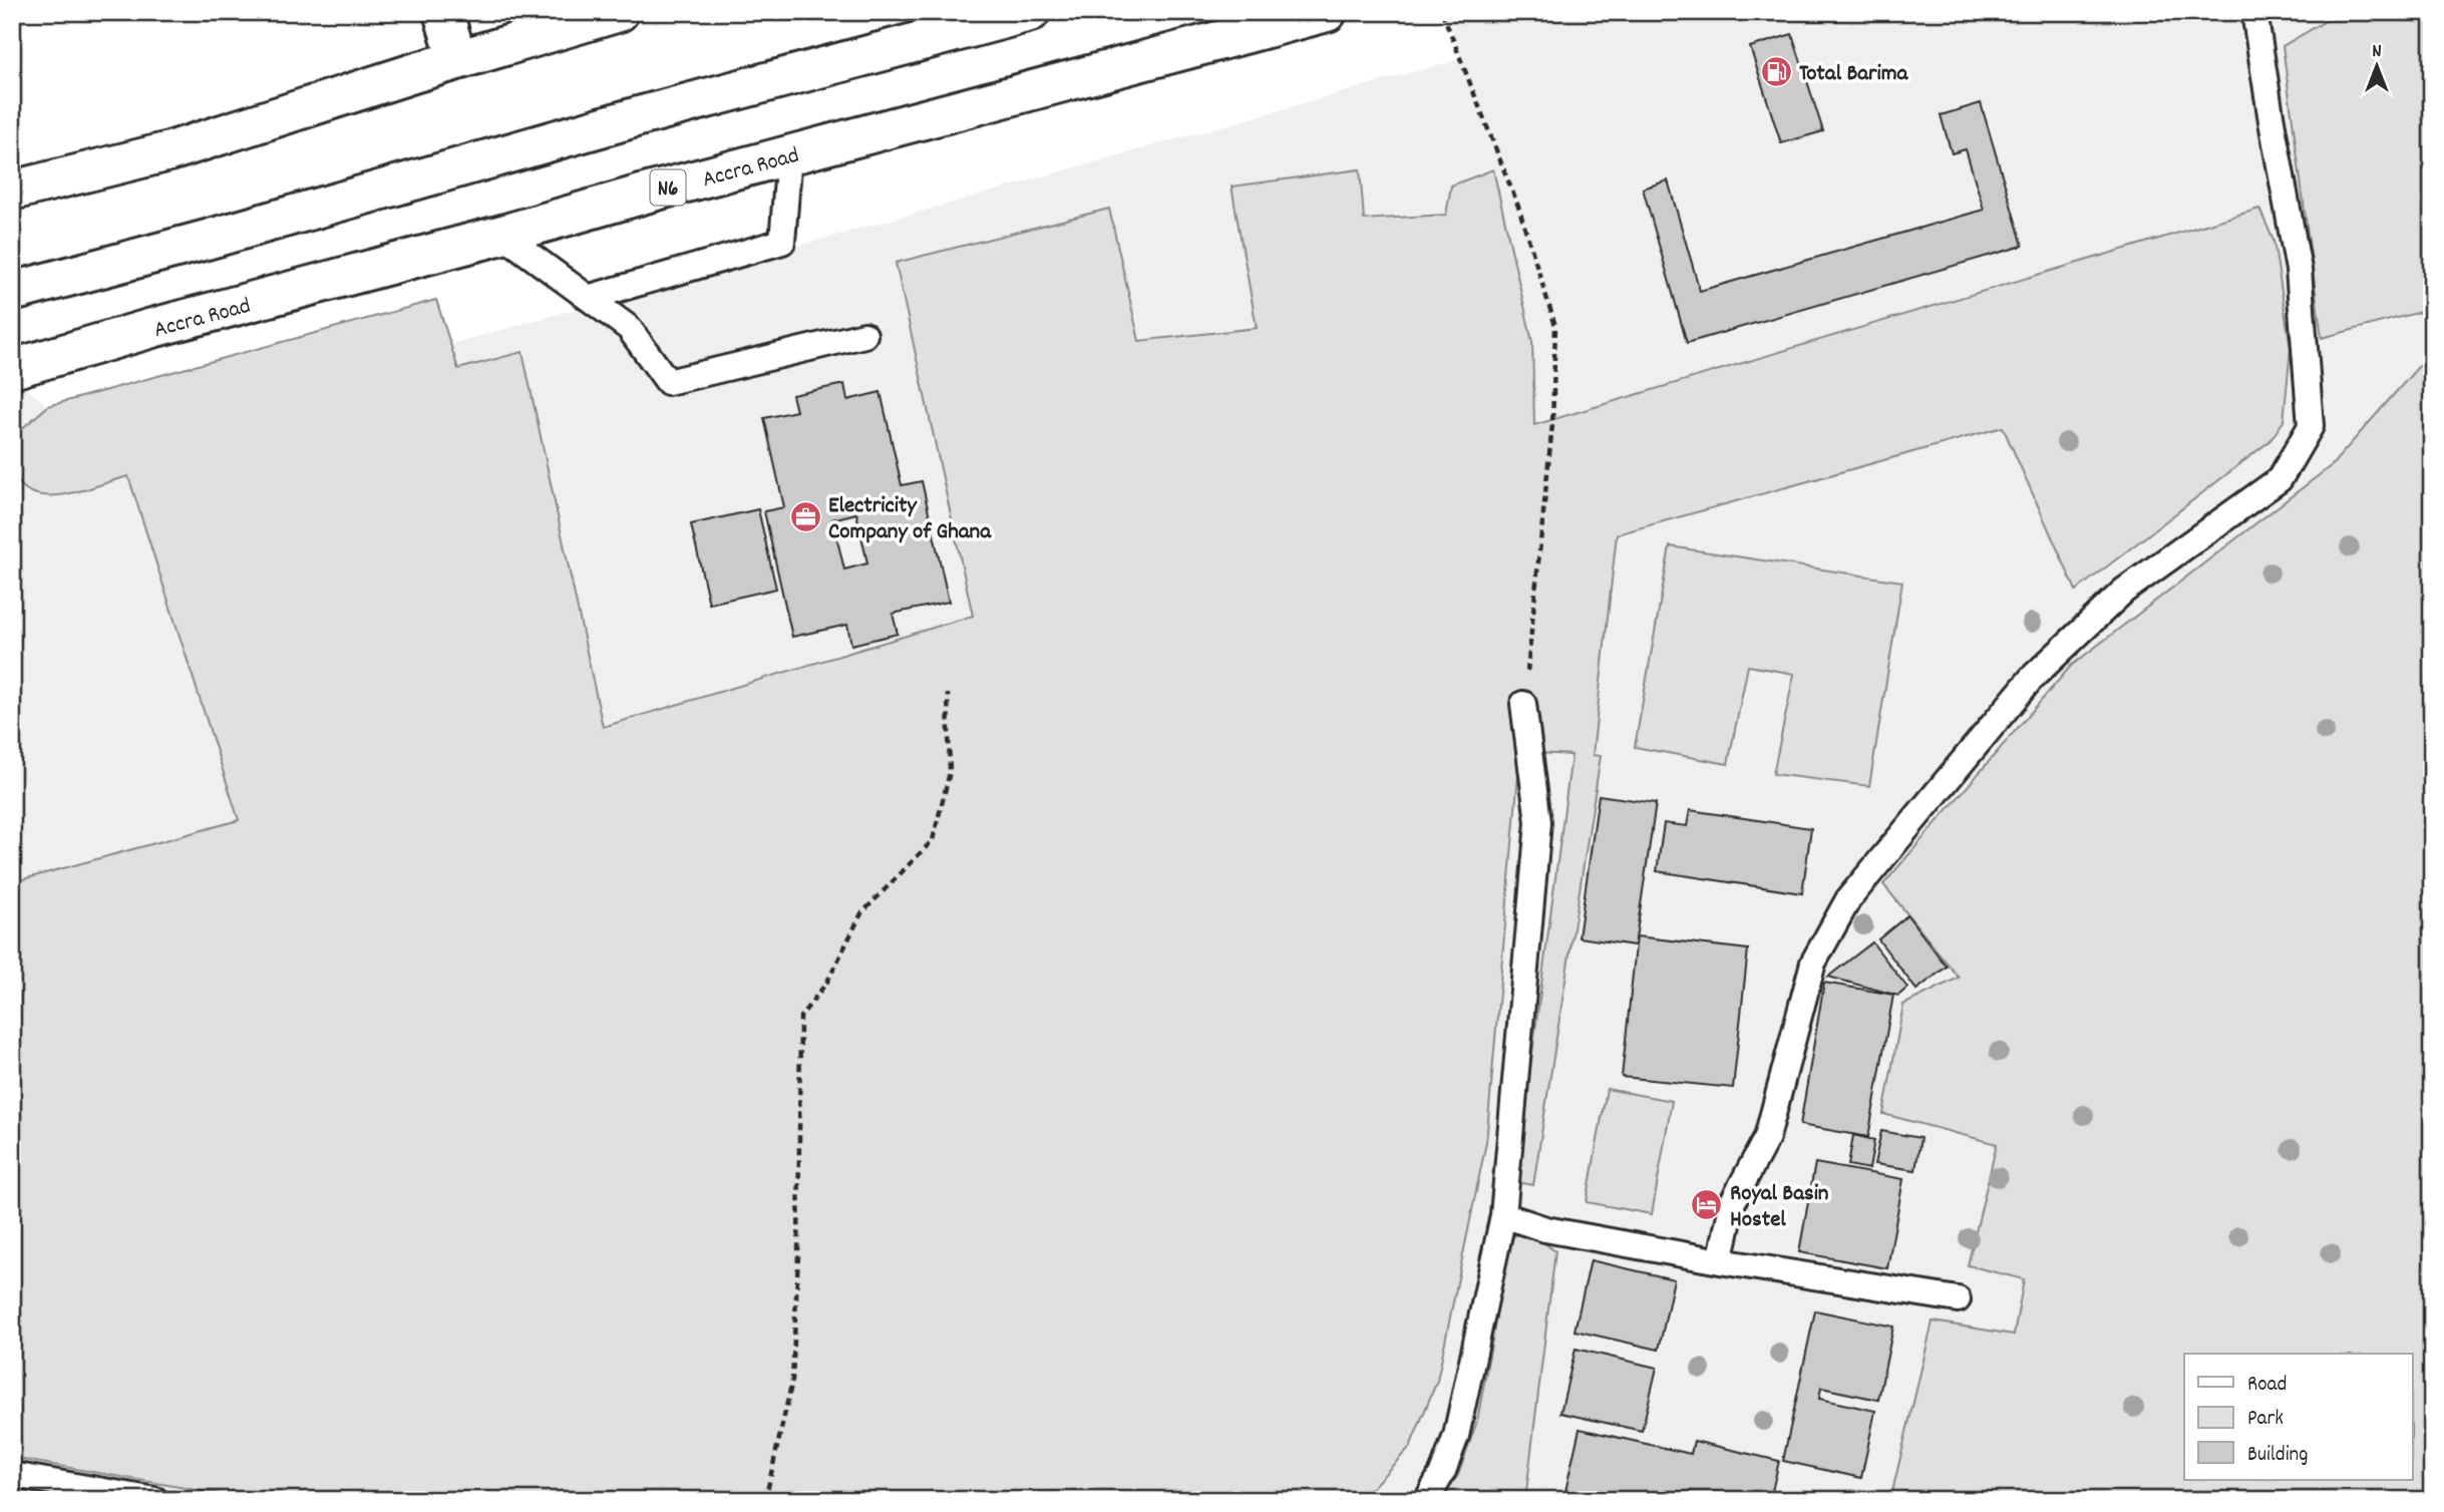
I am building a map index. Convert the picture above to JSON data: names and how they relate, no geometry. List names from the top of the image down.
{
  "streets": {
    "main road": ["Accra Road", "N6"]
  },
  "places": {
    "fuel station": ["Total Barima"],
    "office": ["Electricity Company of Ghana"],
    "hotel": ["Royal Basin Hostel"]
  },
  "legend": ["Road", "Park", "Building"],
  "north": "top"
}
